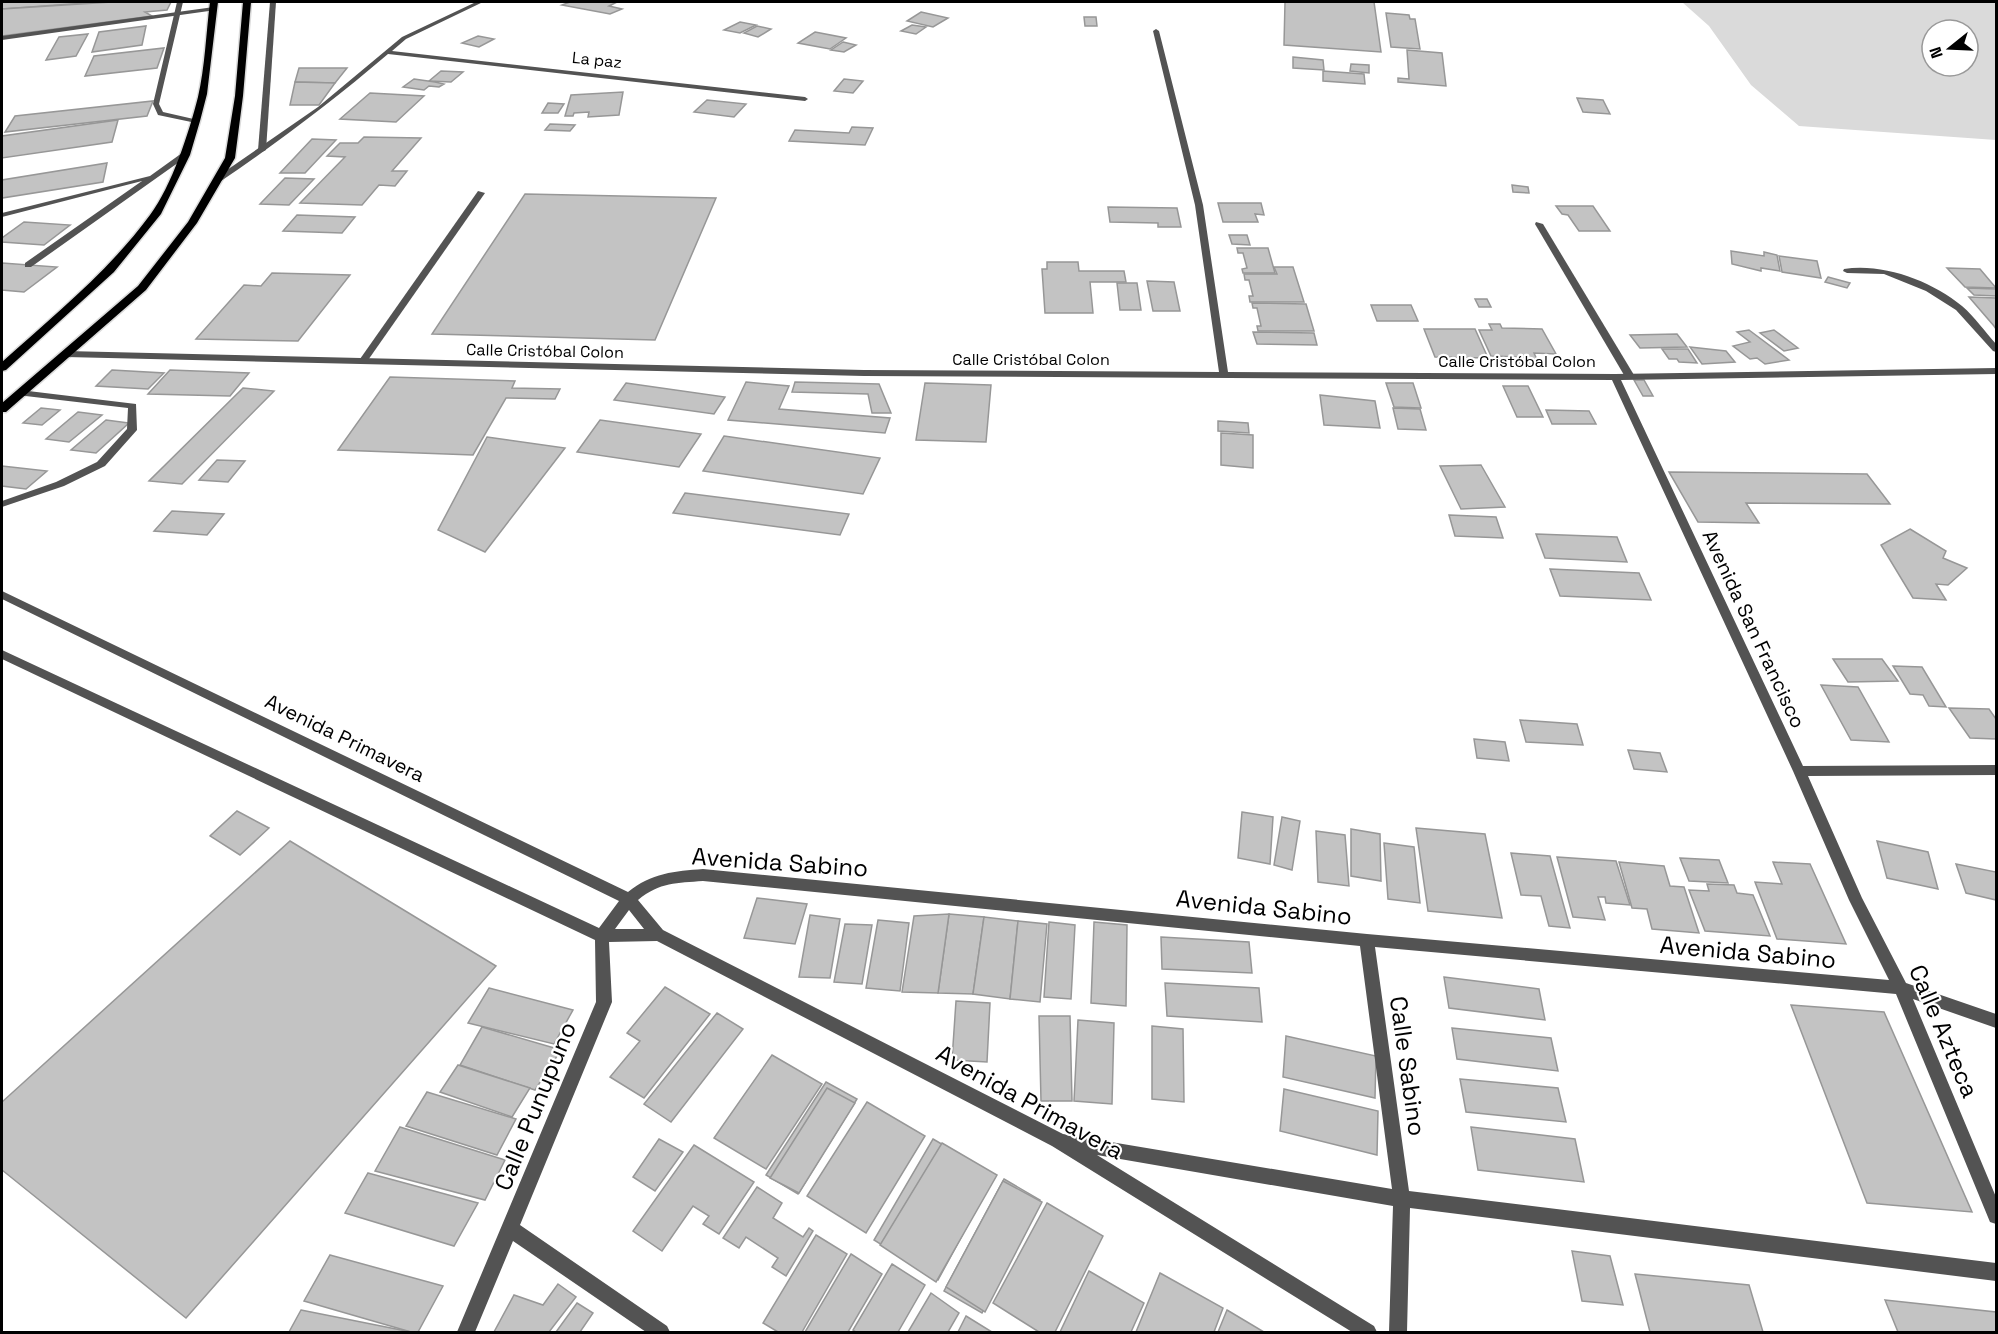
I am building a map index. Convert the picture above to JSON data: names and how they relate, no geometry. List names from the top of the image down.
{
  "streets": {
    "street": [
      "La paz",
      "Calle Cristóbal Colon",
      "Avenida San Francisco",
      "Avenida Primavera",
      "Avenida Sabino",
      "Calle Azteca",
      "Calle Sabino",
      "Calle Punupuno"
    ]
  },
  "crossings": [
    ["Calle Cristóbal Colon", "Avenida San Francisco"],
    ["Avenida San Francisco", "Calle Azteca"],
    ["Avenida Primavera", "Avenida Sabino"],
    ["Avenida Primavera", "Calle Punupuno"],
    ["Avenida Sabino", "Calle Azteca"],
    ["Avenida Sabino", "Calle Sabino"]
  ],
  "north": "left"
}
